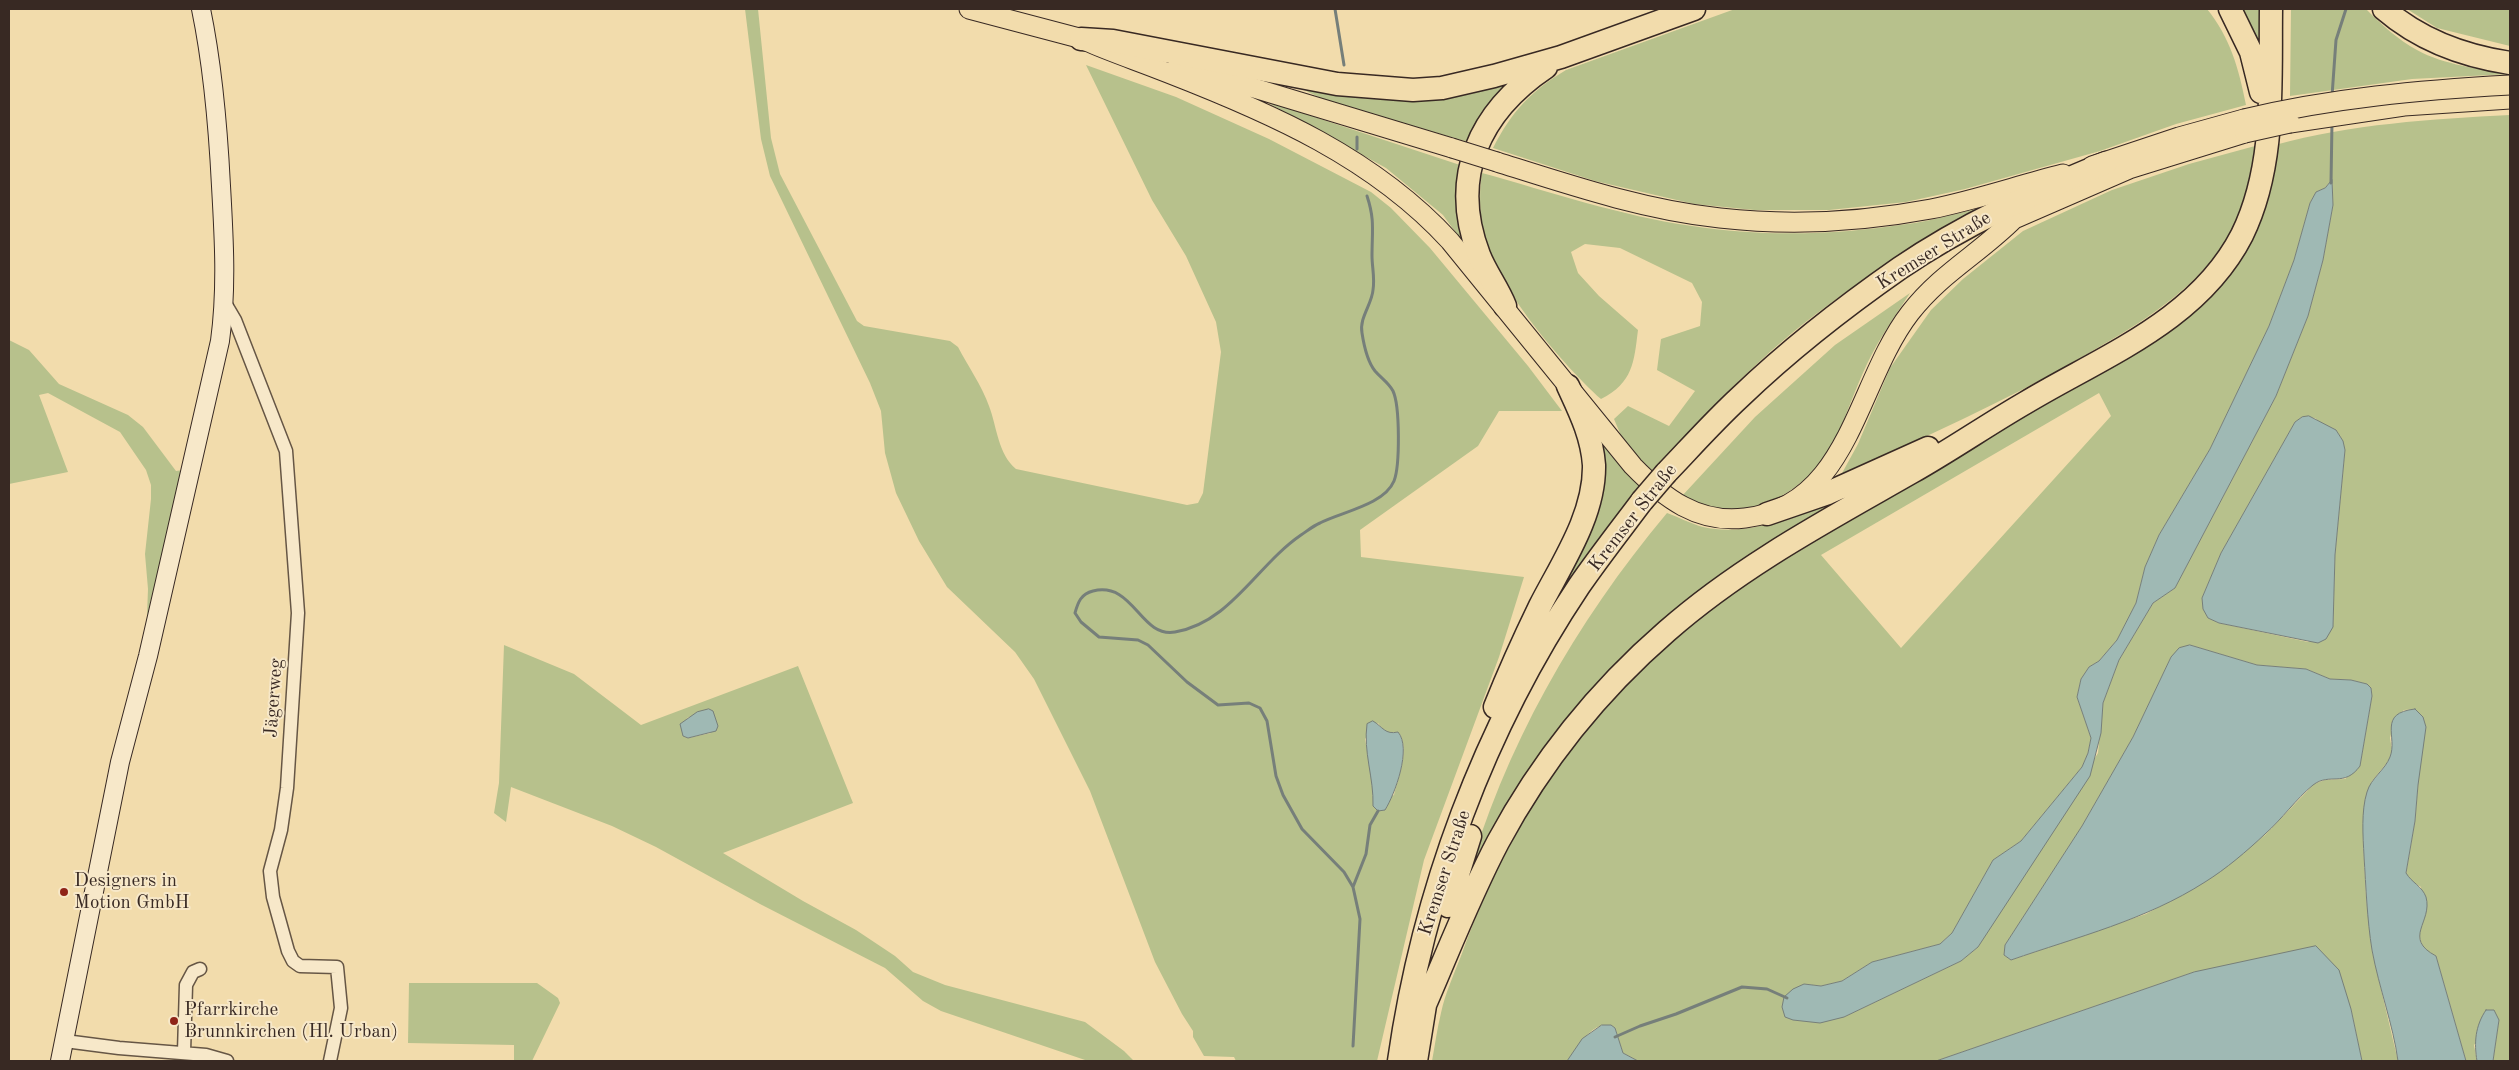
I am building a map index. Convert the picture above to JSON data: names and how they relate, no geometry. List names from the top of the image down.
{
  "streets": {
    "highway": ["Kremser Straße"],
    "street": ["Jägerweg"]
  },
  "places": ["Designers in Motion GmbH", "Pfarrkirche Brunnkirchen (Hl. Urban)"]
}
